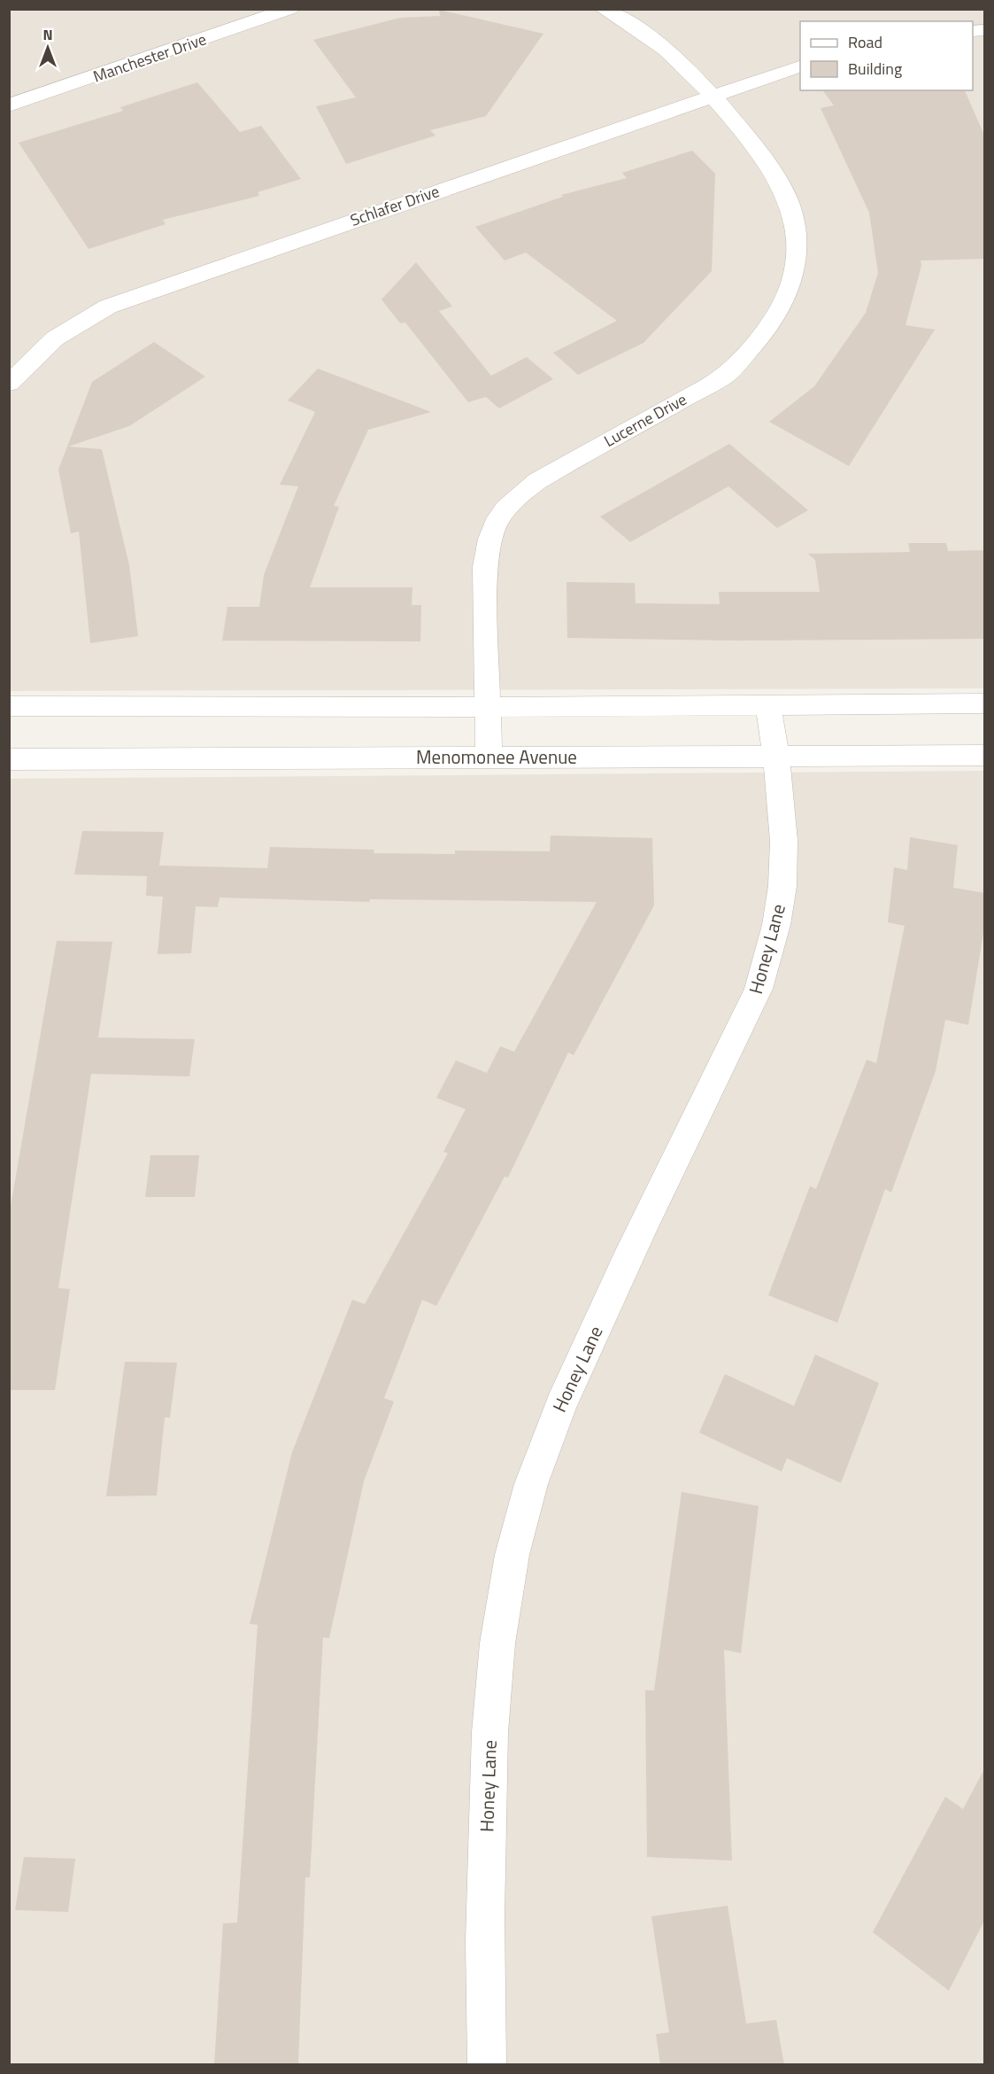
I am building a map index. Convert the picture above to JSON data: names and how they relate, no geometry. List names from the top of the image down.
{
  "streets": {
    "street": [
      "Manchester Drive",
      "Schlafer Drive",
      "Lucerne Drive",
      "Menomonee Avenue",
      "Honey Lane"
    ]
  },
  "crossings": [
    ["Schlafer Drive", "Lucerne Drive"],
    ["Lucerne Drive", "Menomonee Avenue"],
    ["Menomonee Avenue", "Honey Lane"]
  ],
  "legend": ["Road", "Building"],
  "north": "top"
}
